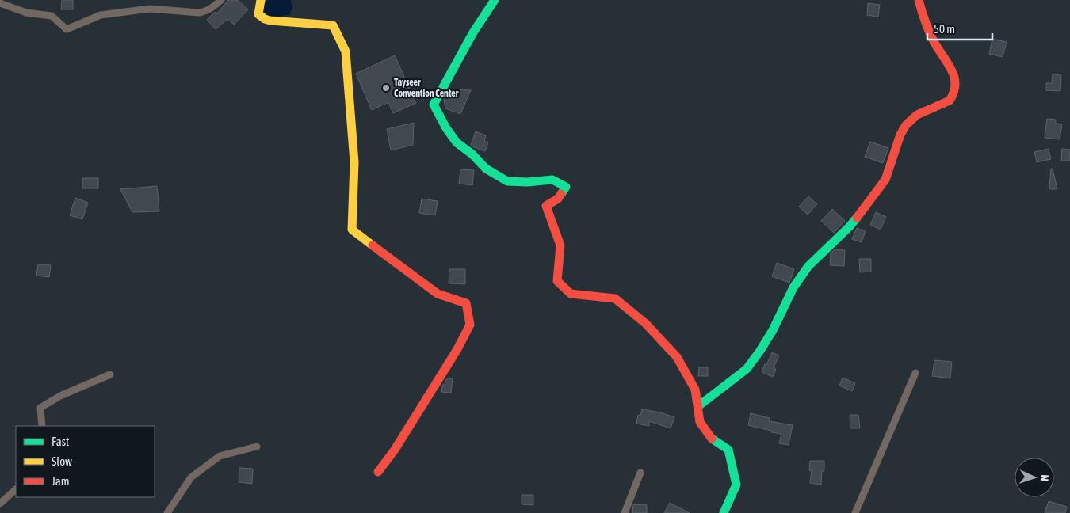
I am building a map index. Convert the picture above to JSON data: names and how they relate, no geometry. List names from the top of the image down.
{
  "places": ["Tayseer Convention Center"],
  "legend": ["Fast", "Slow", "Jam"],
  "scale_bar": "50 m",
  "north": "right"
}
